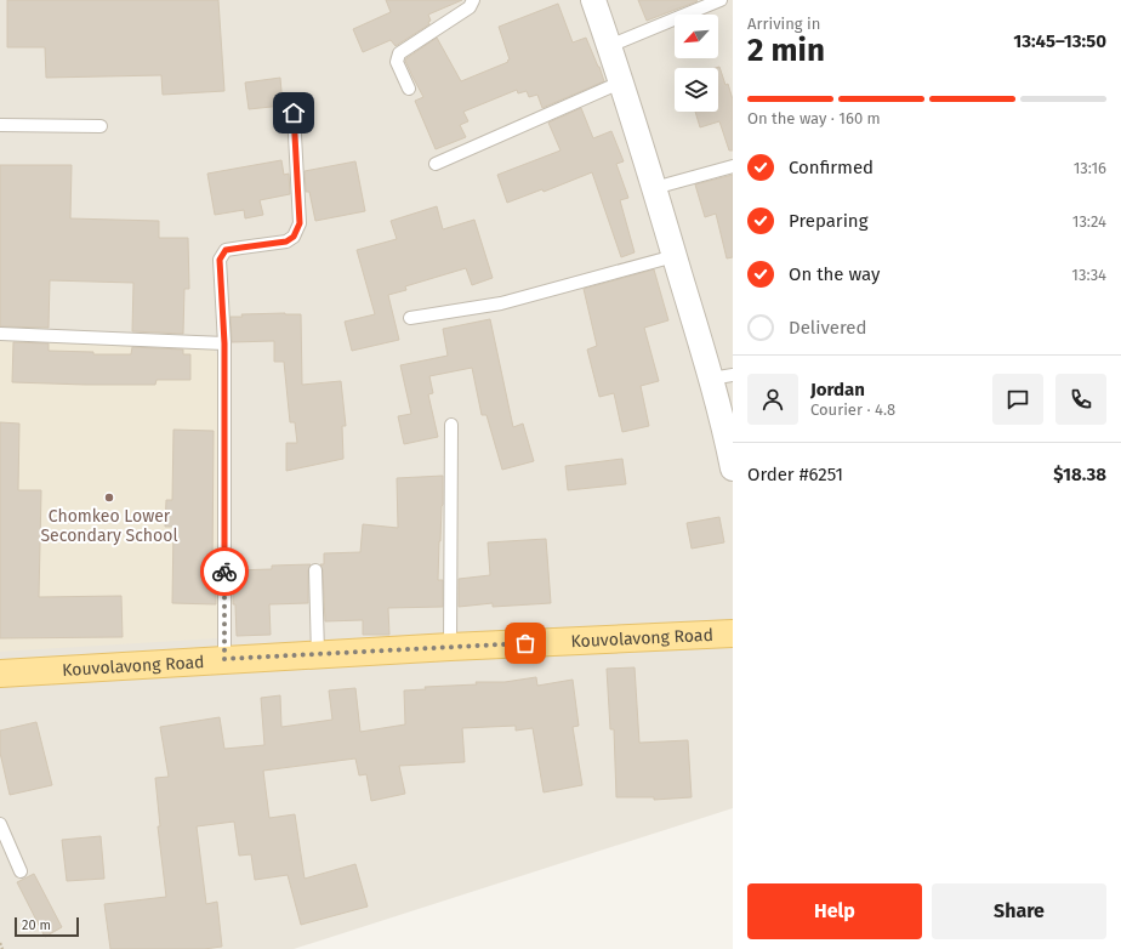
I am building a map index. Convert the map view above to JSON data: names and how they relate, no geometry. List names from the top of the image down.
{
  "streets": {
    "main road": ["Kouvolavong Road"]
  },
  "places": ["Chomkeo Lower Secondary School"],
  "scale_bar": "20 m",
  "north": "bottom left",
  "page": {
    "heading": ["2 min", "Arriving in", "13:45–13:50"],
    "panel": [
      "Jordan",
      "Courier · 4.8",
      "Order #6251",
      "$18.38"
    ],
    "bar": "On the way · 160 m",
    "list": [
      ["Confirmed", "13:16"],
      ["Preparing", "13:24"],
      ["On the way", "13:34"],
      "Delivered"
    ],
    "buttons": ["Help", "Share"],
    "scale": "20 m"
  }
}
